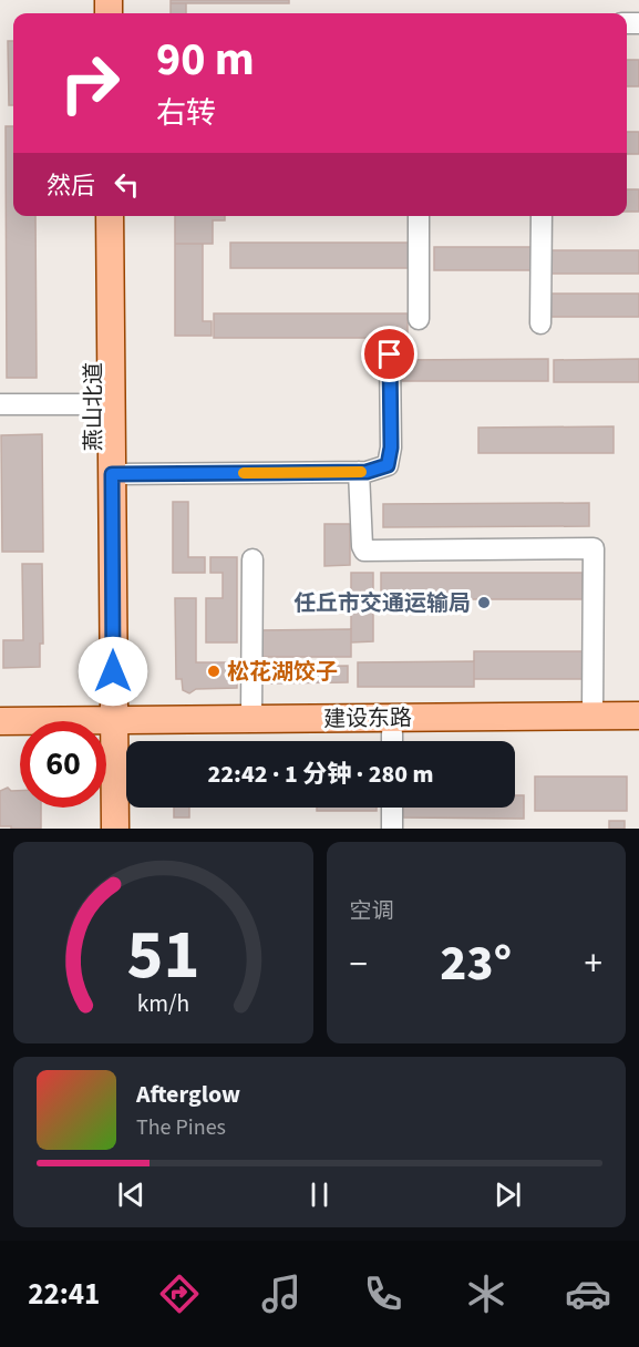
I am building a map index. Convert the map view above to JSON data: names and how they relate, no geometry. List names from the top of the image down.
{
  "streets": {
    "main road": ["燕山北道", "建设东路"]
  },
  "places": ["任丘市交通运输局", "松花湖饺子"],
  "page": {
    "turn": ["90 m", "右转"],
    "then": "然后",
    "limit": "60",
    "trip": "22:42 · 1 分钟 · 280 m",
    "tile": "空调",
    "heat": ["−", "23°", "+"],
    "song": ["Afterglow", "The Pines"],
    "tabs": "22:41",
    "gauge": ["51", "km/h"]
  }
}
